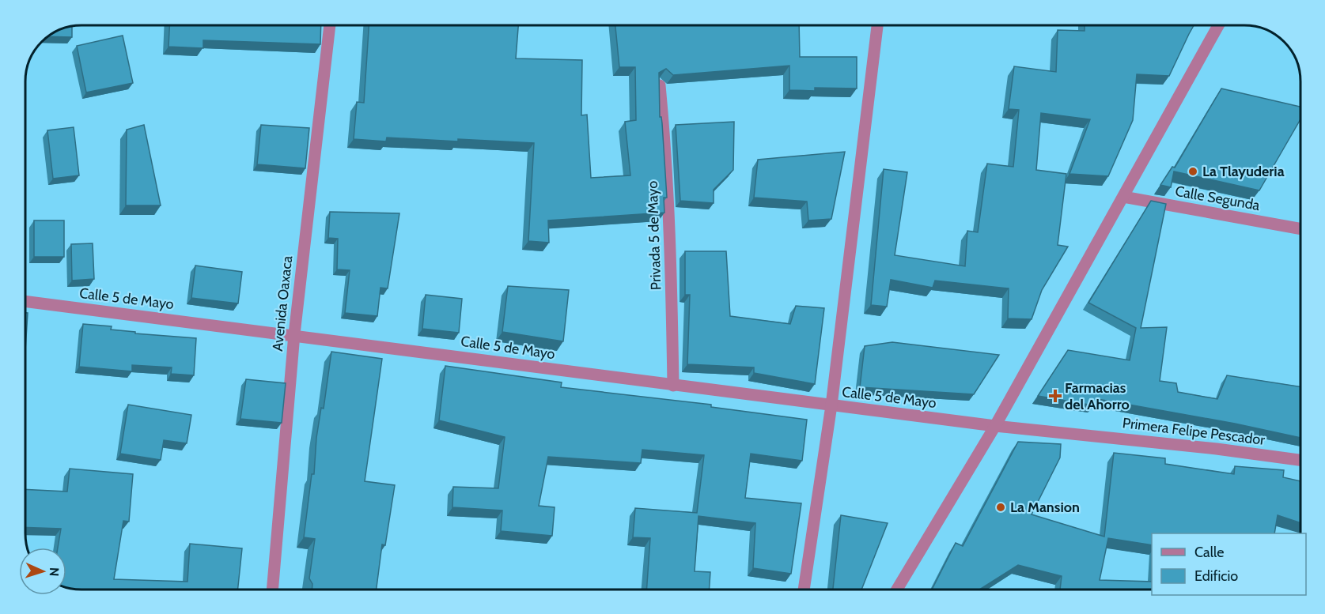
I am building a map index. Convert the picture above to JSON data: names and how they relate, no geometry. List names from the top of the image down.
{
  "streets": {
    "street": [
      "Calle Segunda",
      "Privada 5 de Mayo",
      "Calle 5 de Mayo",
      "Avenida Oaxaca",
      "Primera Felipe Pescador"
    ]
  },
  "crossings": [
    ["Privada 5 de Mayo", "Calle 5 de Mayo"],
    ["Calle 5 de Mayo", "Avenida Oaxaca"],
    ["Calle 5 de Mayo", "Primera Felipe Pescador"]
  ],
  "places": {
    "other": ["La Tlayuderia", "La Mansion"],
    "health": ["Farmacias del Ahorro"]
  },
  "legend": ["Calle", "Edificio"],
  "north": "right"
}
